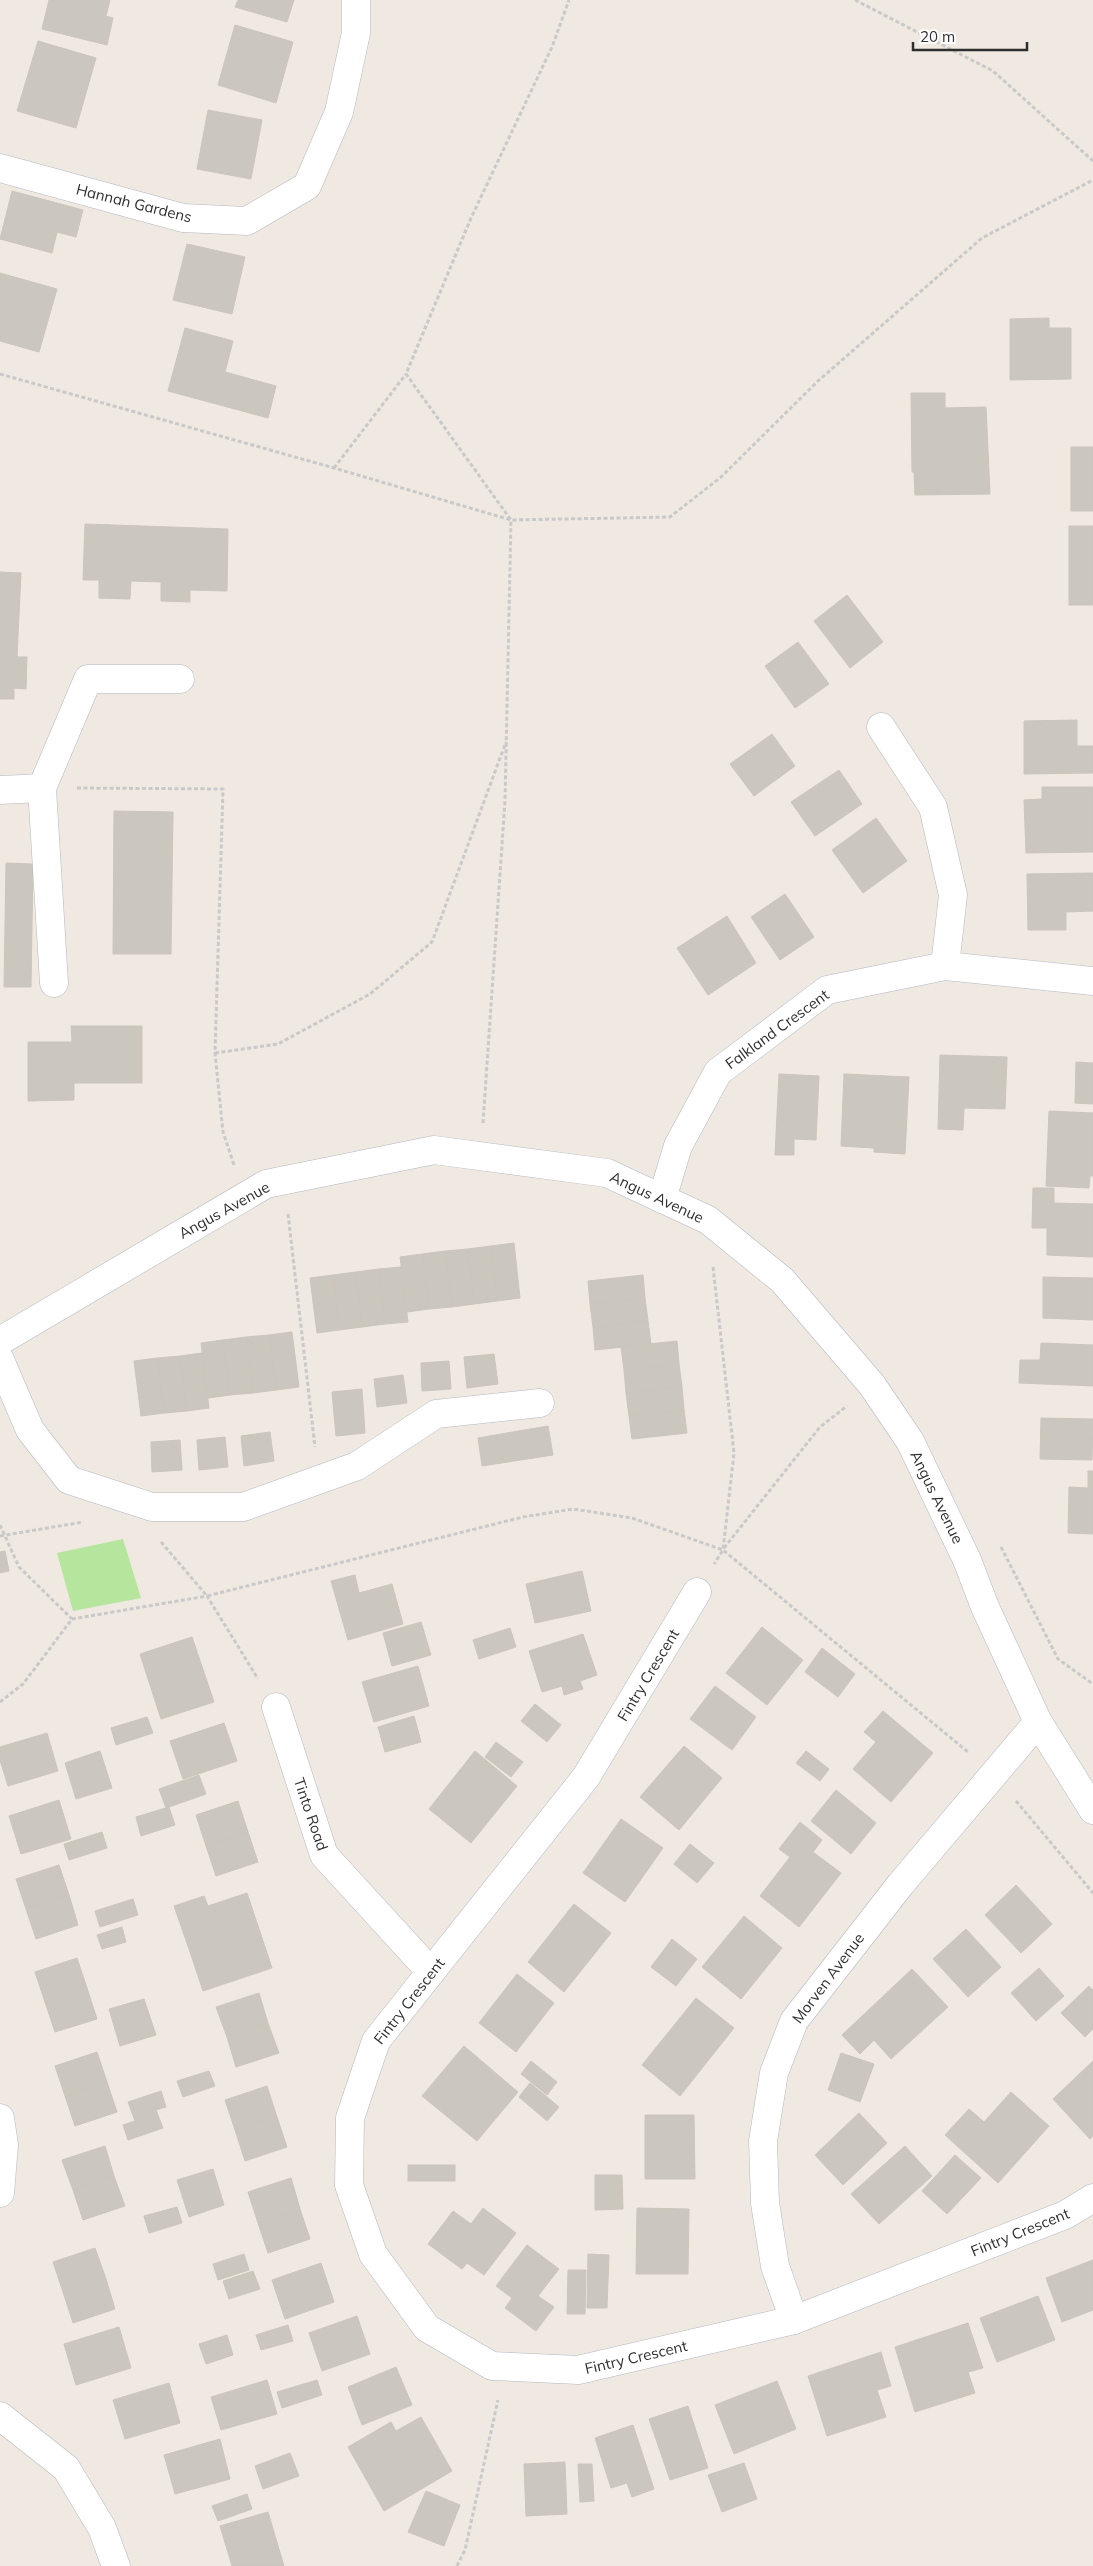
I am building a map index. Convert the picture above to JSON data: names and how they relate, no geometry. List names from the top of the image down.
{
  "streets": {
    "street": [
      "Hannah Gardens",
      "Falkland Crescent",
      "Angus Avenue",
      "Fintry Crescent",
      "Tinto Road",
      "Morven Avenue"
    ]
  },
  "crossings": [
    ["Falkland Crescent", "Angus Avenue"],
    ["Angus Avenue", "Morven Avenue"],
    ["Fintry Crescent", "Tinto Road"],
    ["Fintry Crescent", "Morven Avenue"]
  ],
  "scale_bar": "20 m"
}
